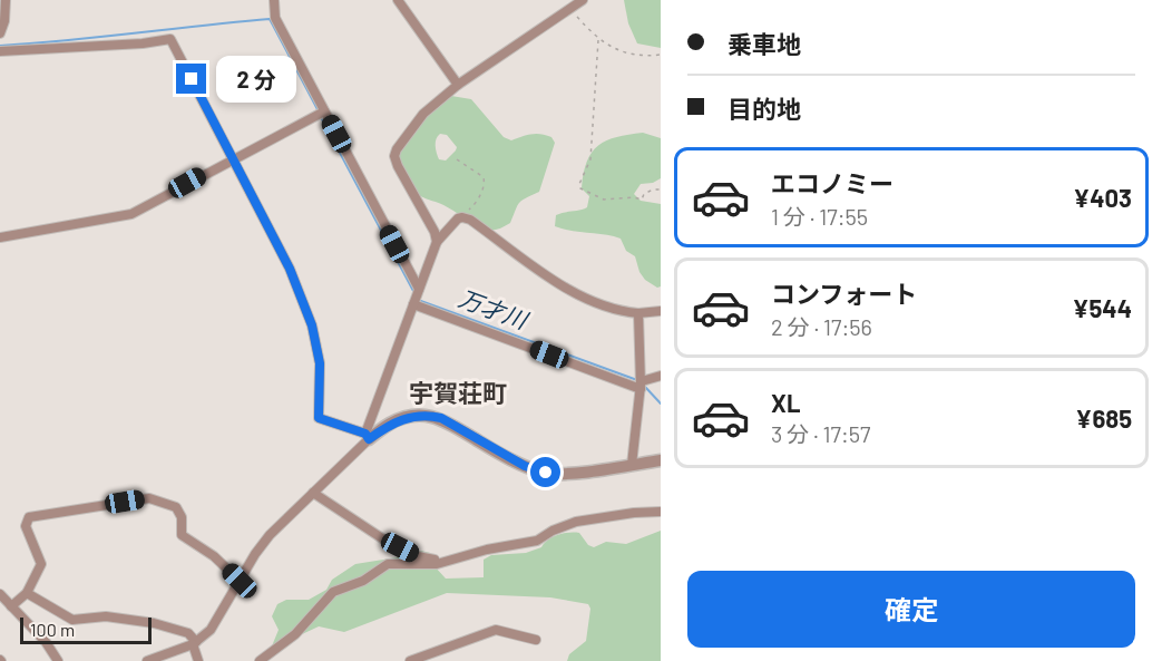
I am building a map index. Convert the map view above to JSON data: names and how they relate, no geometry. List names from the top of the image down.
{
  "districts": ["宇賀荘町"],
  "water": ["万才川"],
  "scale_bar": "100 m",
  "page": {
    "banner": ["乗車地", "目的地"],
    "bubble": "2 分",
    "list": [
      {
        "name": "エコノミー",
        "note": "1 分 · 17:55",
        "value": "¥403"
      },
      {
        "name": "コンフォート",
        "note": "2 分 · 17:56",
        "value": "¥544"
      },
      {
        "name": "XL",
        "note": "3 分 · 17:57",
        "value": "¥685"
      }
    ],
    "buttons": "確定",
    "scale": "100 m"
  }
}
